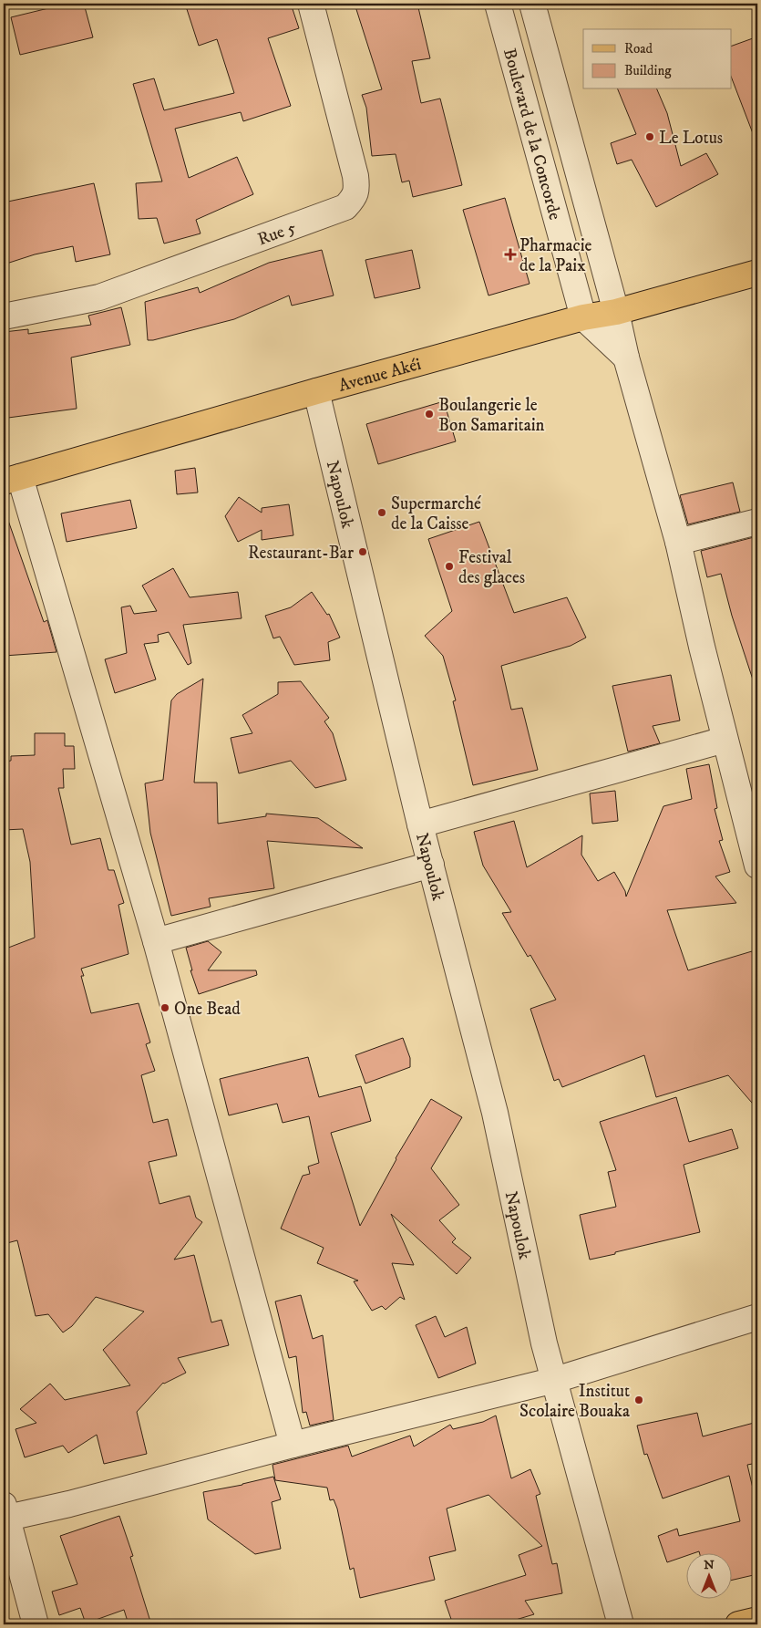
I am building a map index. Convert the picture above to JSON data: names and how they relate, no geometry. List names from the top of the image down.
{
  "streets": {
    "main road": ["Avenue Akéi"],
    "street": ["Boulevard de la Concorde", "Rue 5", "Napoulok"]
  },
  "crossings": [
    ["Boulevard de la Concorde", "Avenue Akéi"],
    ["Avenue Akéi", "Napoulok"]
  ],
  "places": {
    "other": [
      "Le Lotus",
      "Boulangerie le Bon Samaritain",
      "Supermarché de la Caisse",
      "Restaurant-Bar",
      "Festival des glaces",
      "One Bead",
      "Institut Scolaire Bouaka"
    ],
    "health": ["Pharmacie de la Paix"]
  },
  "legend": ["Road", "Building"],
  "north": "top"
}
